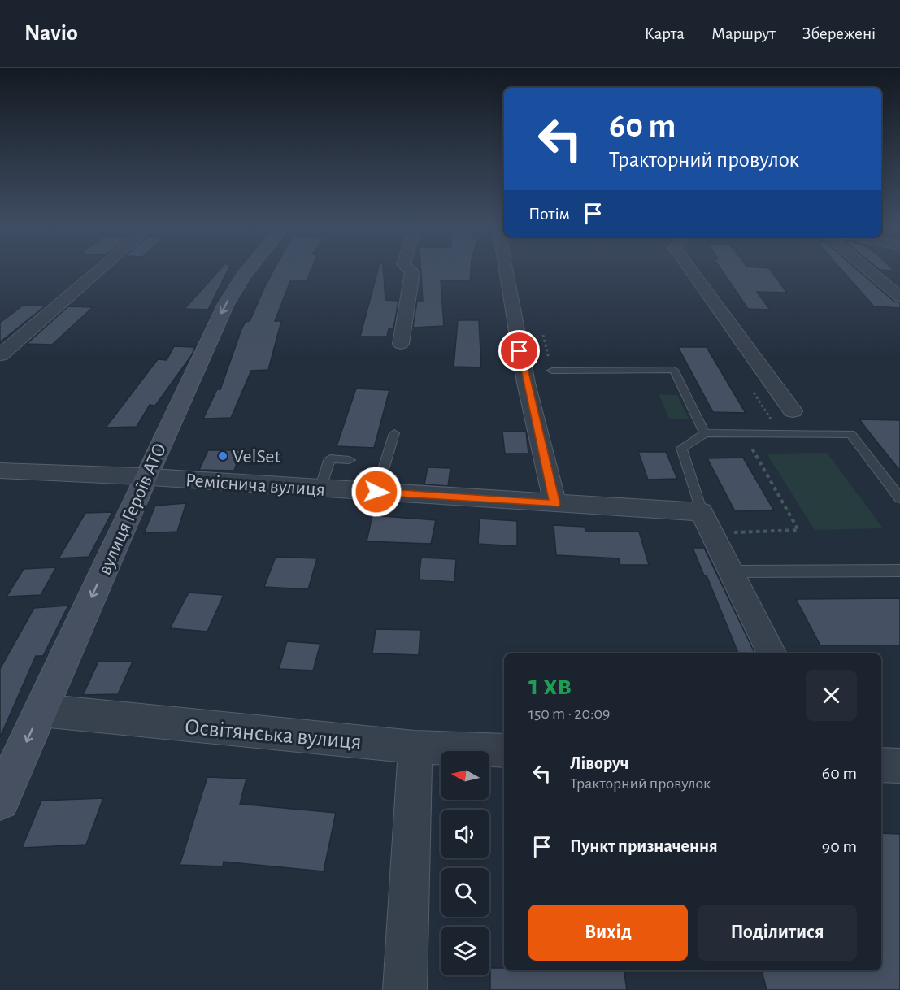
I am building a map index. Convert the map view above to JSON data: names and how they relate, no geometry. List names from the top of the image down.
{
  "streets": {
    "street": ["Реміснича вулиця", "вулиця Героїв АТО", "Освітянська вулиця"]
  },
  "crossings": [
    ["Реміснича вулиця", "вулиця Героїв АТО"],
    ["вулиця Героїв АТО", "Освітянська вулиця"]
  ],
  "one_way": ["вулиця Героїв АТО"],
  "places": ["VelSet"],
  "north": "left",
  "page": {
    "header": "Navio",
    "nav": ["Карта", "Маршрут", "Збережені"],
    "turn": ["60 m", "Тракторний провулок"],
    "then": "Потім",
    "heading": ["1 хв", "150 m · 20:09"],
    "list": [
      {
        "name": "Ліворуч",
        "note": "Тракторний провулок",
        "value": "60 m"
      },
      {
        "name": "Пункт призначення",
        "value": "90 m"
      }
    ],
    "buttons": ["Вихід", "Поділитися"]
  }
}
